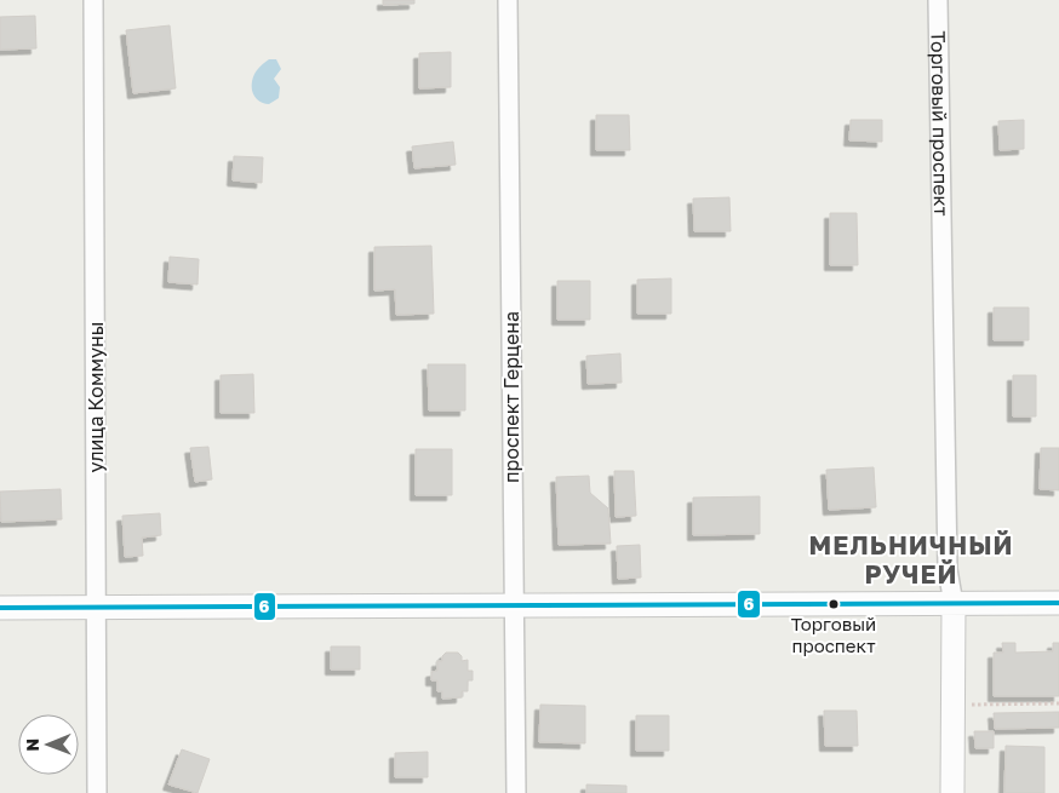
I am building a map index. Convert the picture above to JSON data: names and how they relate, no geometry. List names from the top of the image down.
{
  "streets": {
    "street": ["Торговый проспект", "улица Коммуны", "проспект Герцена"]
  },
  "districts": ["МЕЛЬНИЧНЫЙ РУЧЕЙ"],
  "places": ["Торговый проспект"],
  "lines": ["transit line 6"],
  "north": "left"
}
